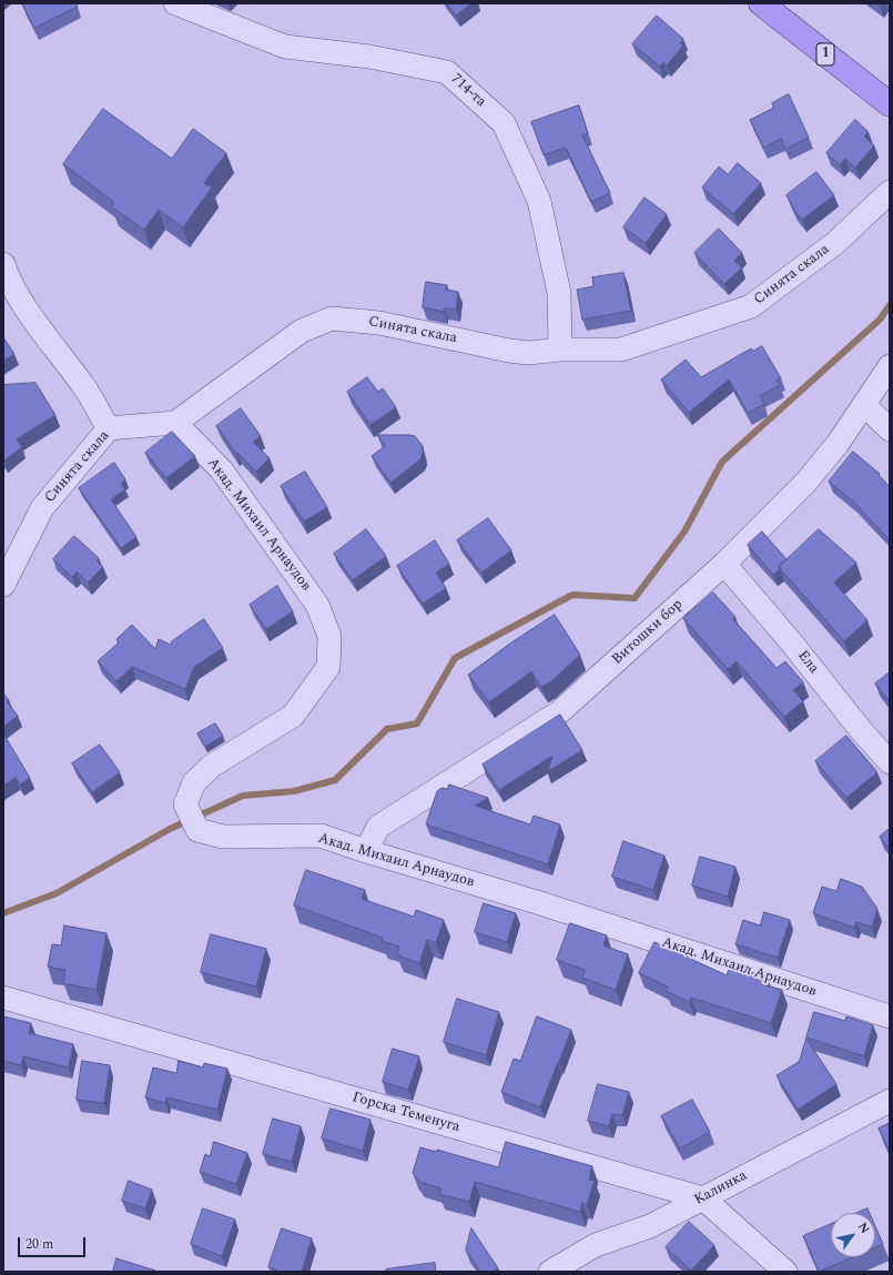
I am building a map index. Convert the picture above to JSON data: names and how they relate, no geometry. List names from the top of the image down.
{
  "streets": {
    "main road": ["1"],
    "street": [
      "714-та",
      "Синята скала",
      "Акад. Михаил Арнаудов",
      "Витошки бор",
      "Ела",
      "Горска Теменуга",
      "Калинка"
    ]
  },
  "crossings": [
    ["714-та", "Синята скала"],
    ["Синята скала", "Акад. Михаил Арнаудов"],
    ["Акад. Михаил Арнаудов", "Витошки бор"],
    ["Витошки бор", "Ела"],
    ["Горска Теменуга", "Калинка"]
  ],
  "scale_bar": "20 m",
  "north": "top right"
}
